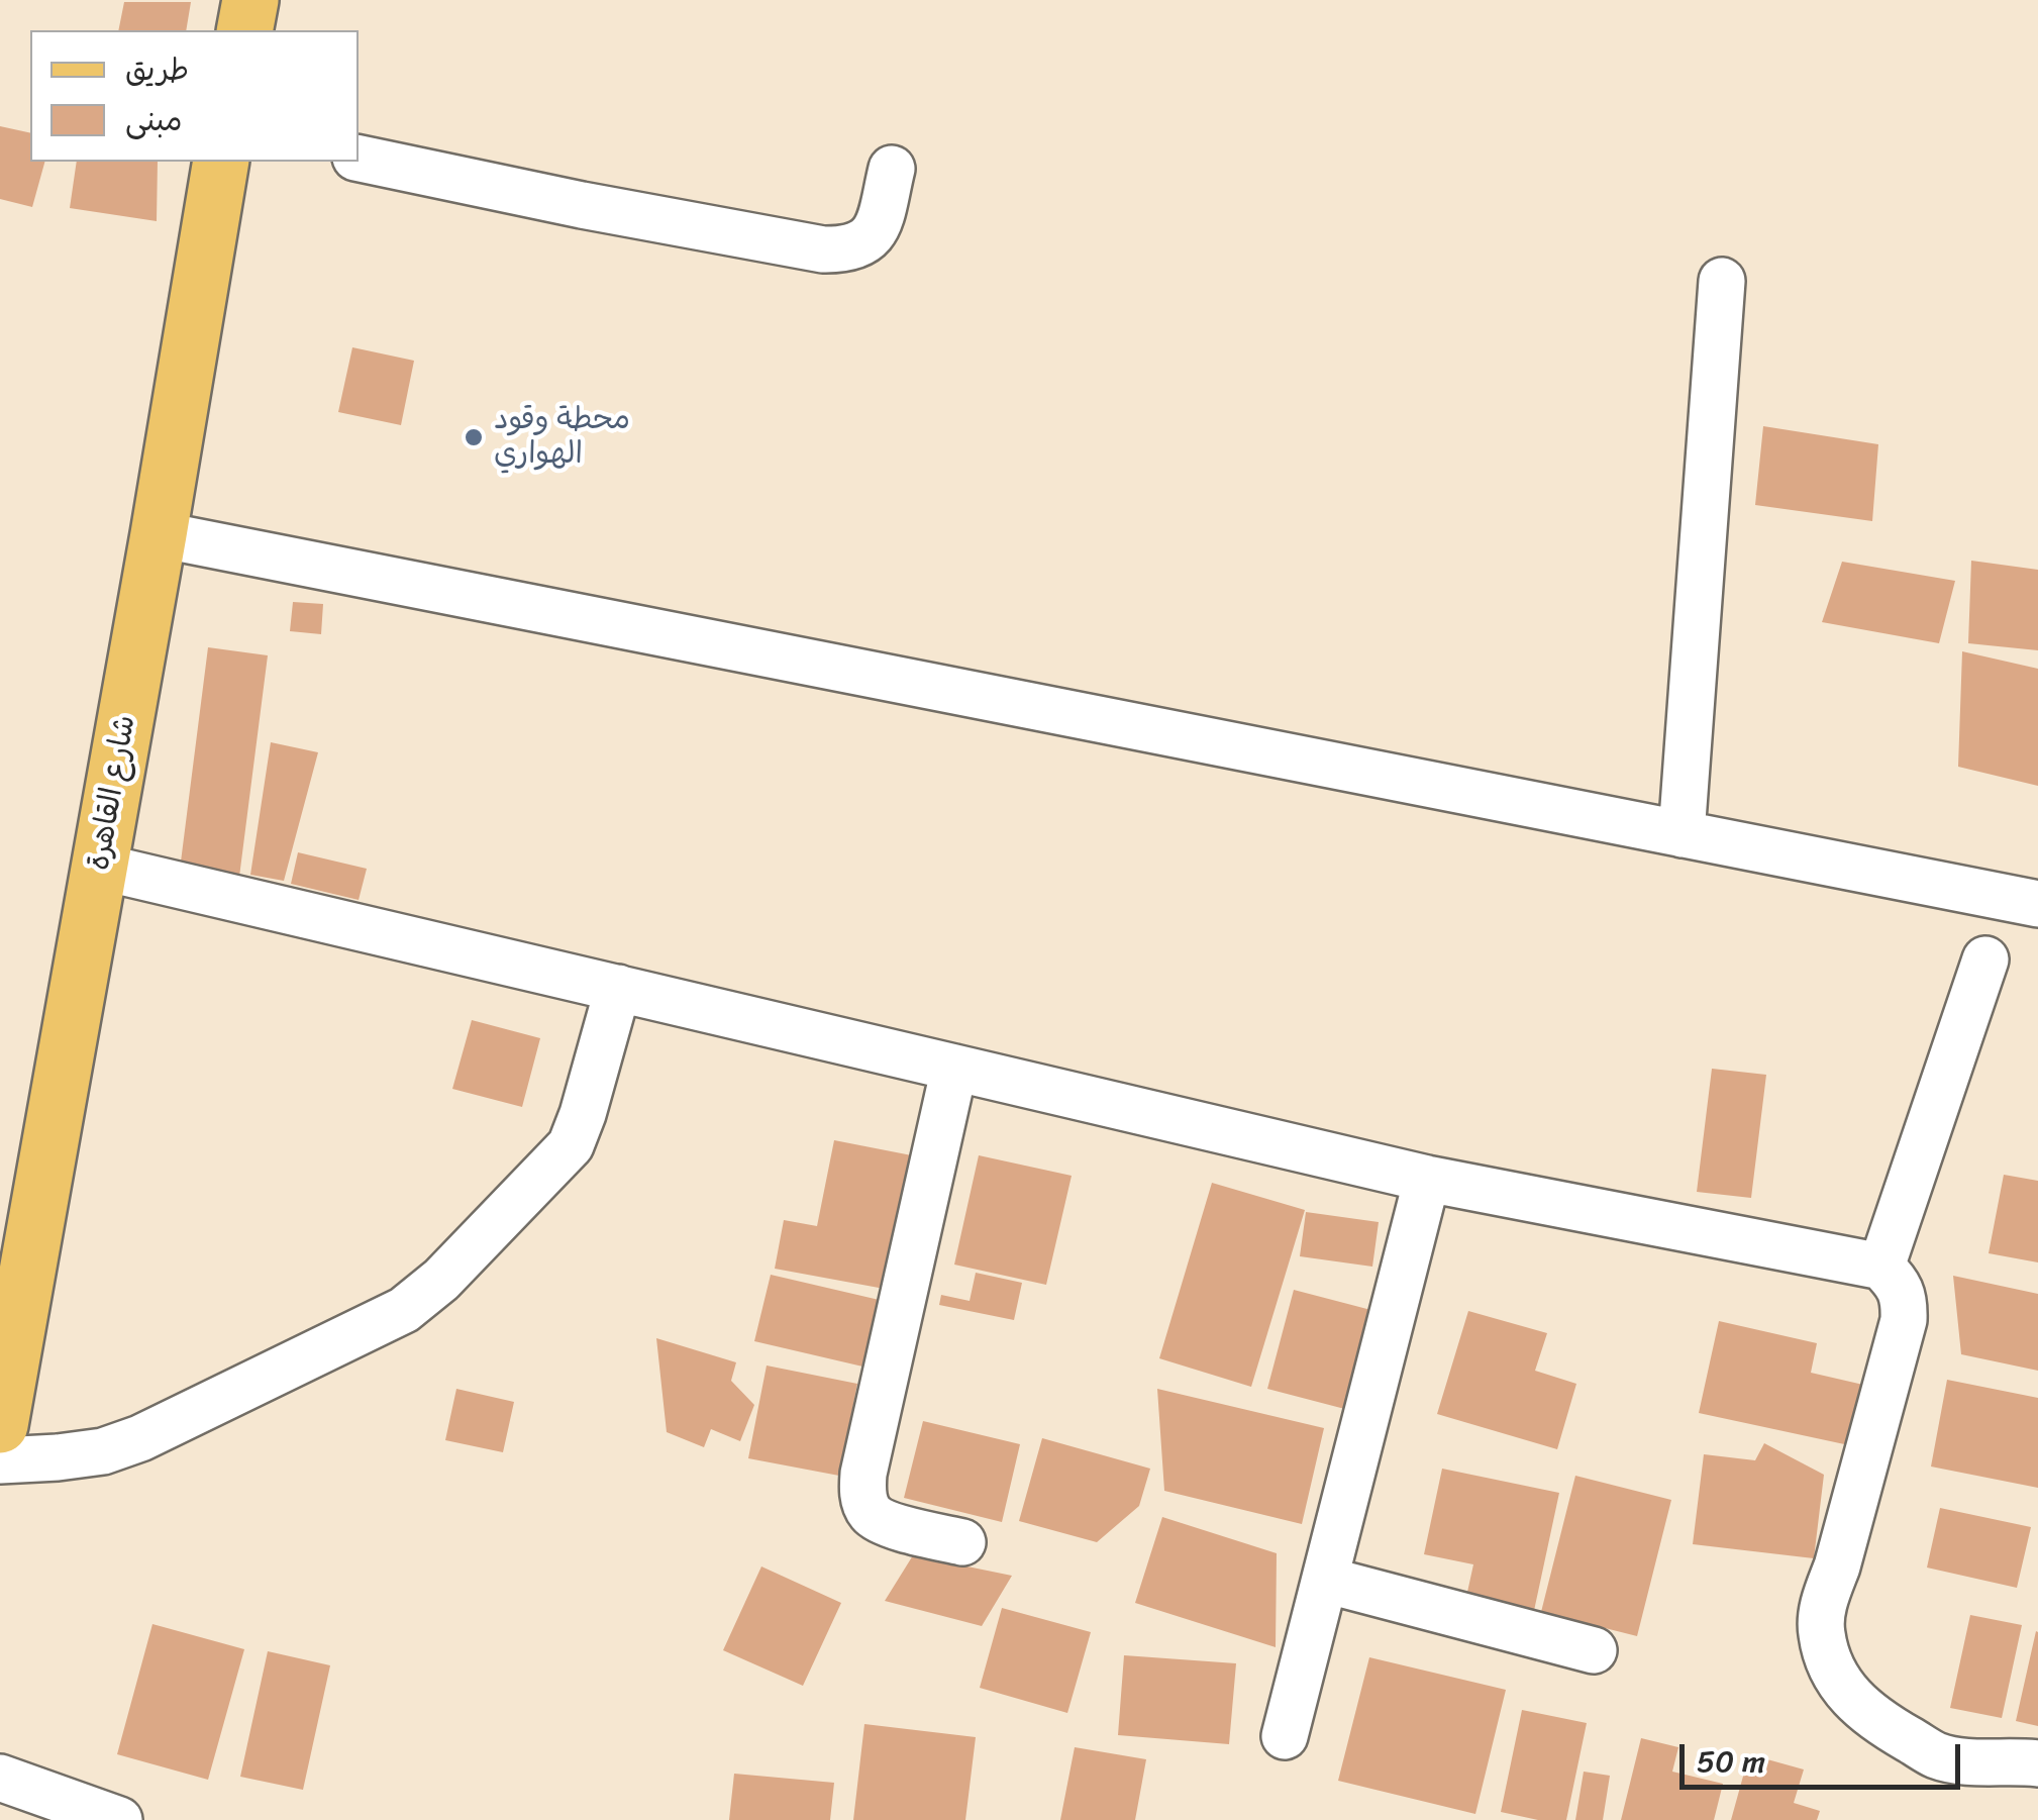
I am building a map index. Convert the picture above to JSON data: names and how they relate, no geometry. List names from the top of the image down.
{
  "streets": {
    "main road": ["شارع القاهرة"]
  },
  "places": ["محطة وقود الهواري"],
  "legend": ["طريق", "مبنى"],
  "scale_bar": "50 m"
}
